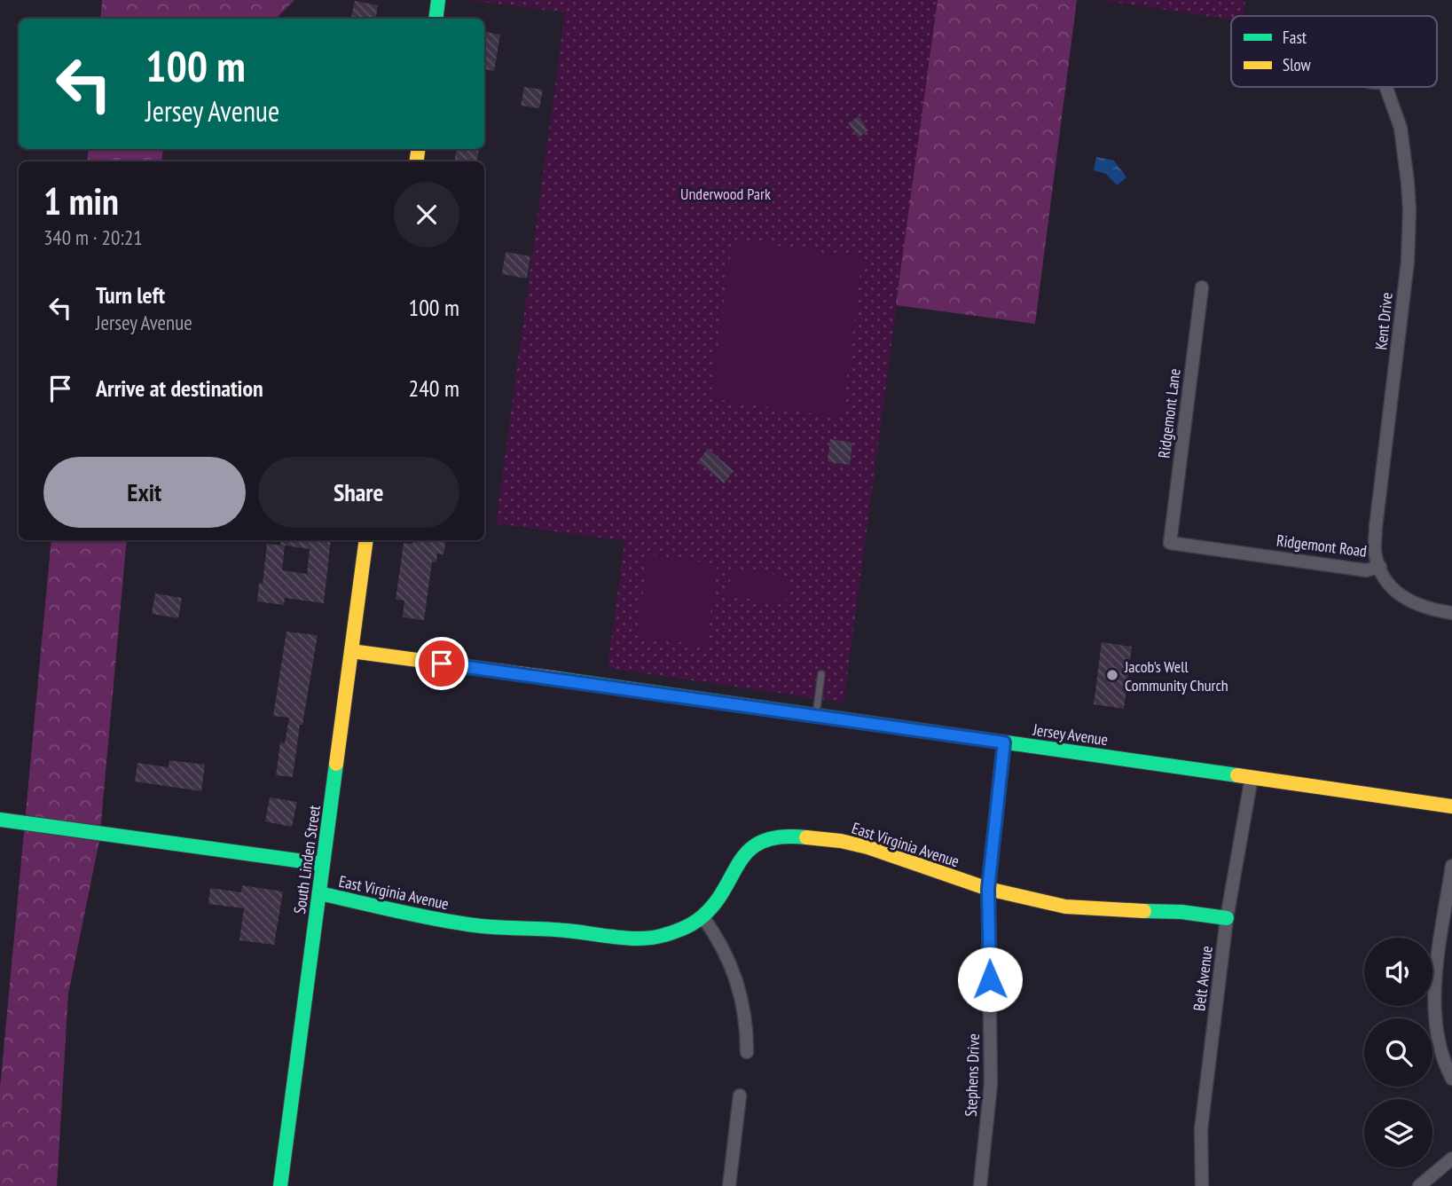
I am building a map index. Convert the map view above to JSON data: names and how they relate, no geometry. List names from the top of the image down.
{
  "streets": {
    "street": [
      "Kent Drive",
      "Ridgemont Lane",
      "Ridgemont Road",
      "Jersey Avenue",
      "East Virginia Avenue",
      "South Linden Street",
      "Belt Avenue",
      "Stephens Drive"
    ]
  },
  "crossings": [
    ["Kent Drive", "Ridgemont Road"],
    ["Ridgemont Lane", "Ridgemont Road"],
    ["Jersey Avenue", "South Linden Street"],
    ["Jersey Avenue", "Belt Avenue"],
    ["Jersey Avenue", "Stephens Drive"],
    ["East Virginia Avenue", "South Linden Street"],
    ["East Virginia Avenue", "Belt Avenue"],
    ["East Virginia Avenue", "Stephens Drive"]
  ],
  "parks": ["Underwood Park"],
  "places": ["Jacob's Well Community Church"],
  "legend": ["Fast", "Slow"],
  "page": {
    "turn": ["100 m", "Jersey Avenue"],
    "heading": ["1 min", "340 m · 20:21"],
    "list": [
      {
        "name": "Turn left",
        "note": "Jersey Avenue",
        "value": "100 m"
      },
      {
        "name": "Arrive at destination",
        "value": "240 m"
      }
    ],
    "buttons": ["Exit", "Share"]
  }
}
